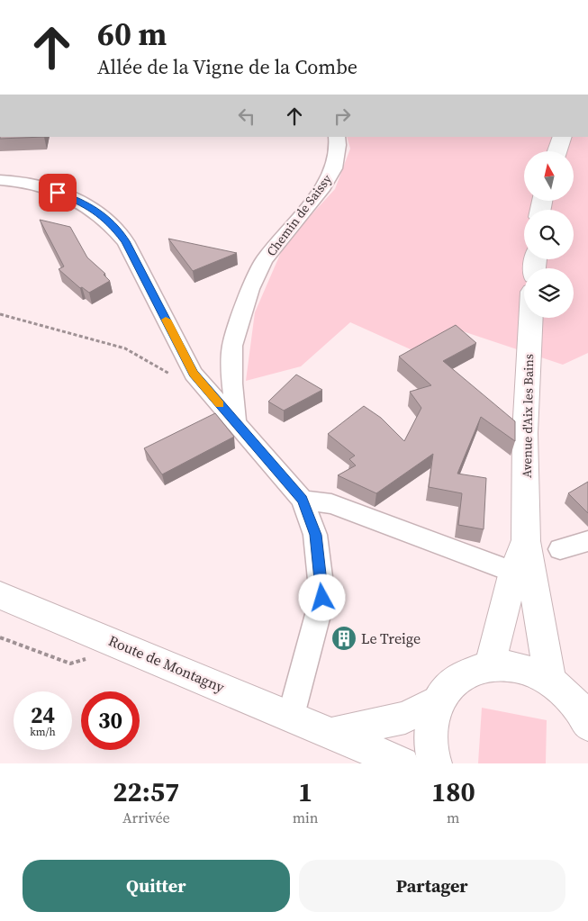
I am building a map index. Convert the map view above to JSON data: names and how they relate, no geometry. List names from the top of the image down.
{
  "streets": {
    "main road": ["Avenue d'Aix les Bains", "Route de Montagny"],
    "street": ["Chemin de Saissy"]
  },
  "places": {
    "building": ["Le Treige"]
  },
  "north": "top",
  "page": {
    "turn": ["60 m", "Allée de la Vigne de la Combe"],
    "speed": "24 km/h",
    "limit": "30",
    "eta": [
      "22:57",
      "Arrivée",
      "1",
      "min",
      "180",
      "m"
    ],
    "buttons": ["Quitter", "Partager"]
  }
}
